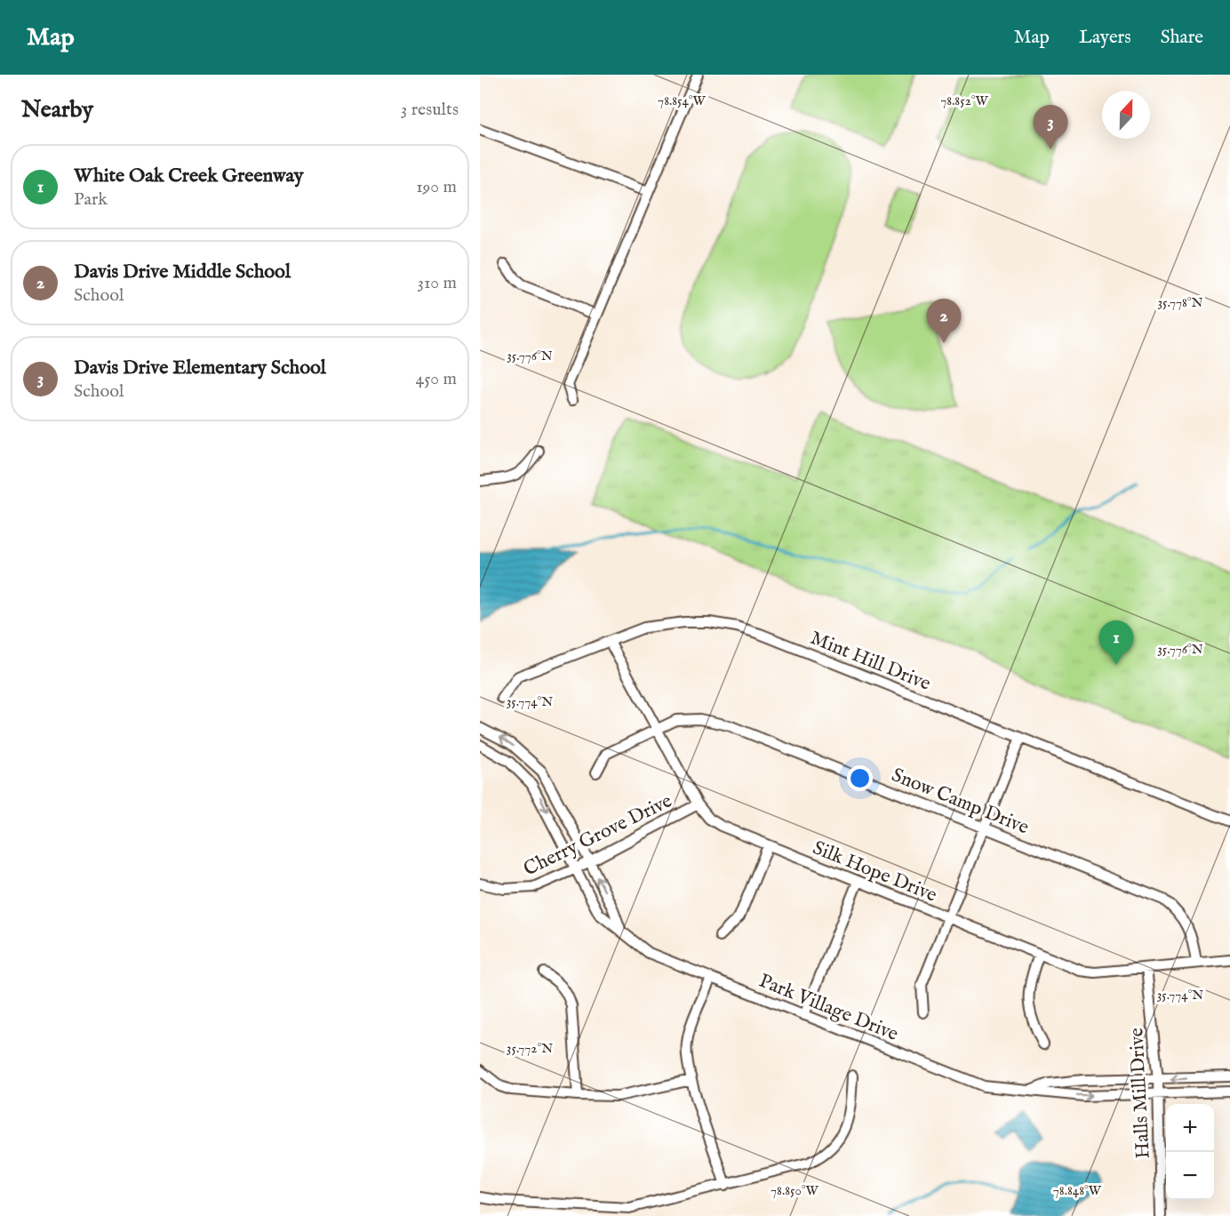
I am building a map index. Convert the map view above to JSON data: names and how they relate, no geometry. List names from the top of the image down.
{
  "streets": {
    "street": [
      "Mint Hill Drive",
      "Snow Camp Drive",
      "Cherry Grove Drive",
      "Silk Hope Drive",
      "Park Village Drive",
      "Halls Mill Drive"
    ]
  },
  "crossings": [
    ["Mint Hill Drive", "Silk Hope Drive"],
    ["Snow Camp Drive", "Silk Hope Drive"],
    ["Cherry Grove Drive", "Silk Hope Drive"],
    ["Cherry Grove Drive", "Park Village Drive"],
    ["Silk Hope Drive", "Halls Mill Drive"],
    ["Park Village Drive", "Halls Mill Drive"]
  ],
  "north": "top",
  "page": {
    "header": "Map",
    "nav": ["Map", "Layers", "Share"],
    "heading": ["Nearby", "3 results"],
    "pins": ["3", "2", "1"],
    "list": [
      {
        "mark": "1",
        "name": "White Oak Creek Greenway",
        "note": "Park",
        "value": "190 m"
      },
      {
        "mark": "2",
        "name": "Davis Drive Middle School",
        "note": "School",
        "value": "310 m"
      },
      {
        "mark": "3",
        "name": "Davis Drive Elementary School",
        "note": "School",
        "value": "450 m"
      }
    ],
    "map_buttons": ["+", "−"]
  },
  "coordinates": [
    "78.854°W",
    "78.852°W",
    "35.778°N",
    "35.776°N",
    "35.774°N",
    "35.772°N",
    "78.850°W",
    "78.848°W"
  ]
}
